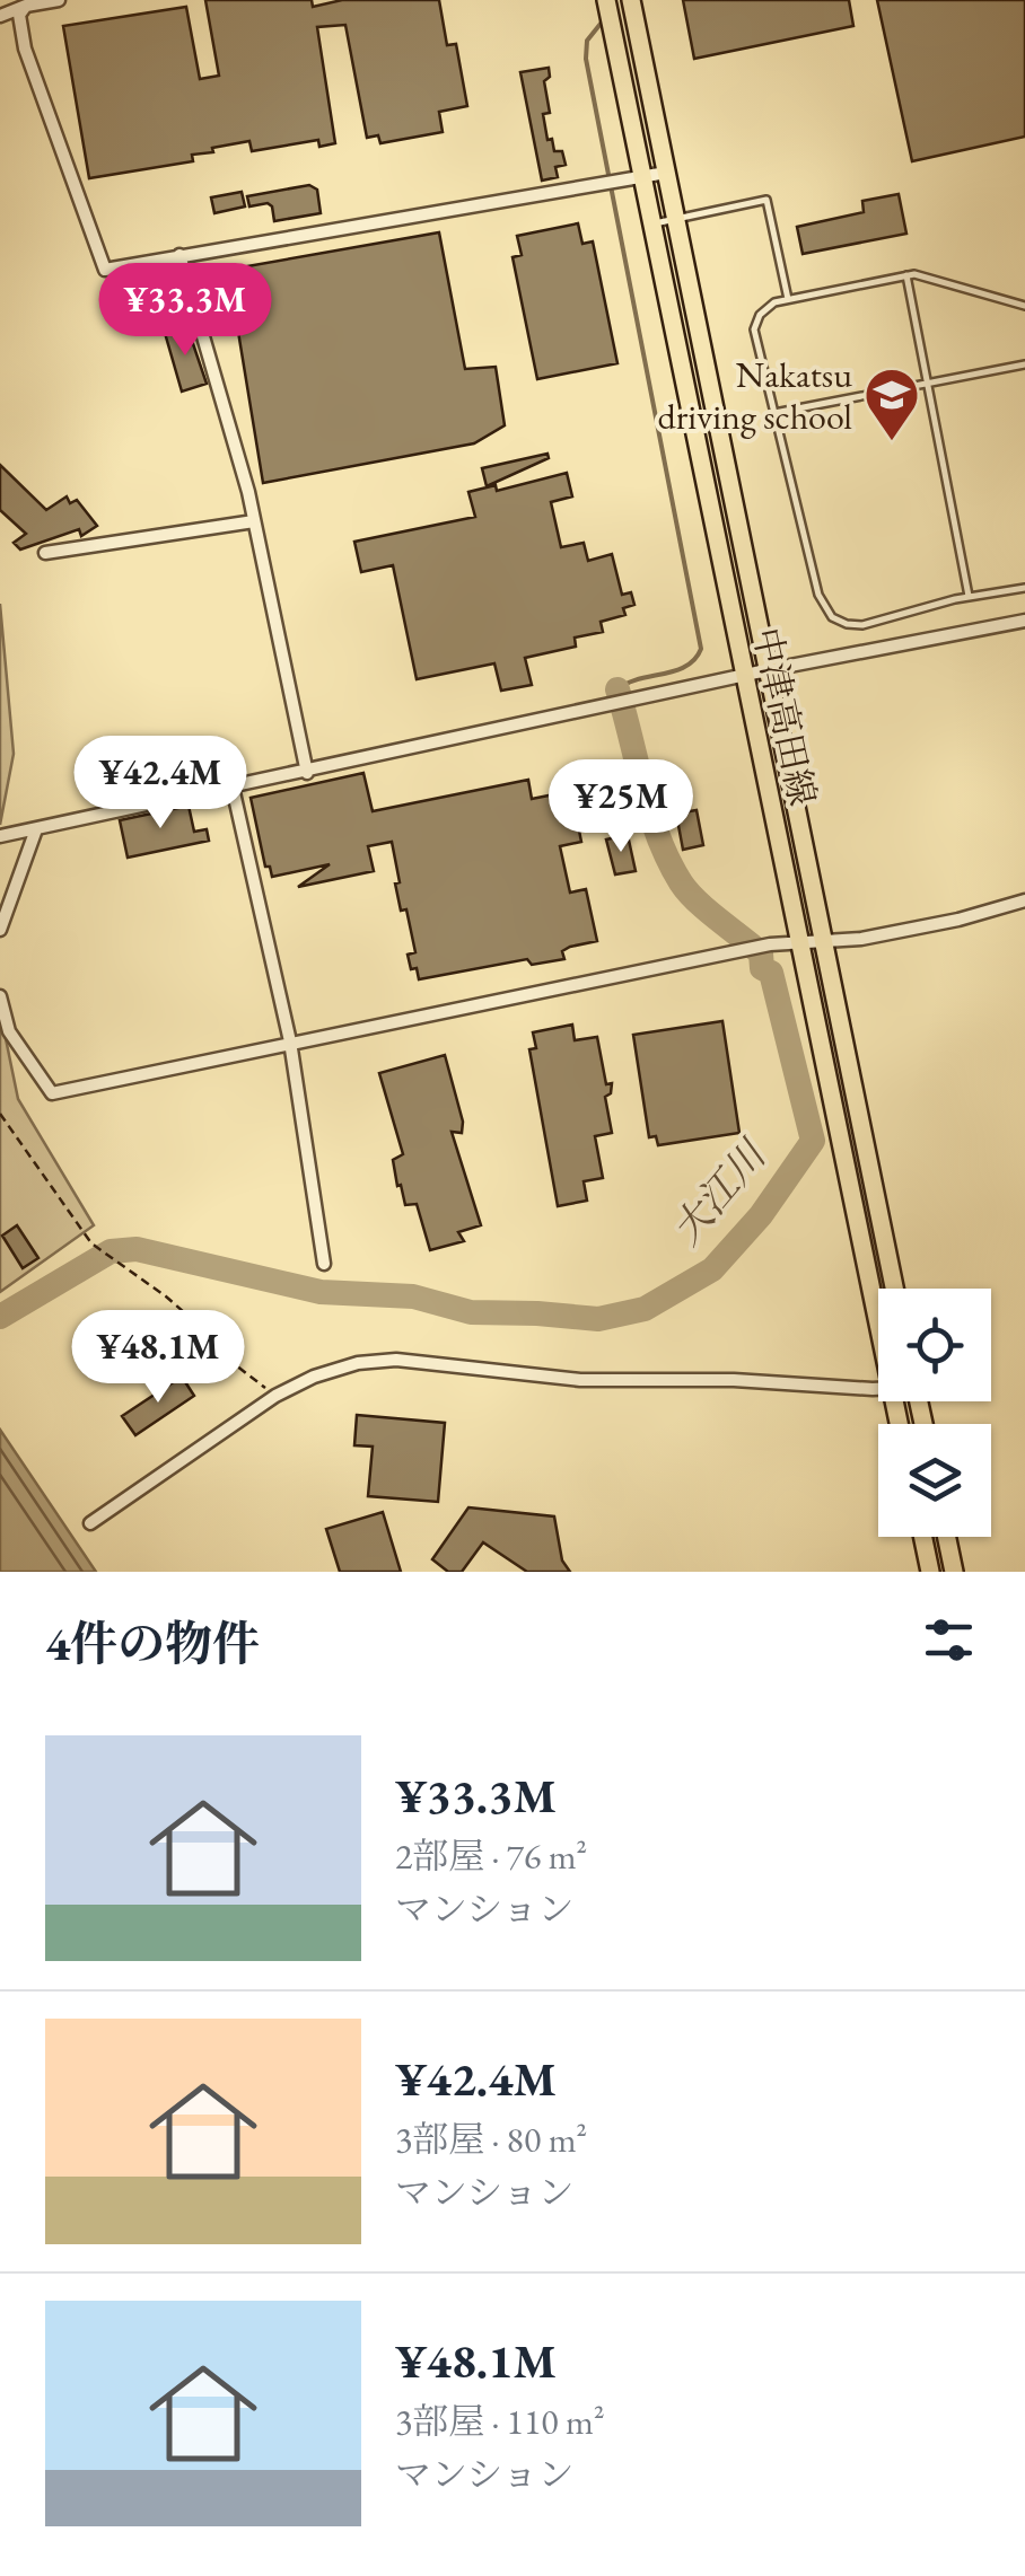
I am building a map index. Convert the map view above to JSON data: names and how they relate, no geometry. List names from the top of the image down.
{
  "streets": {
    "main road": ["中津高田線"]
  },
  "water": ["大江川"],
  "places": {
    "school or university": ["Nakatsu driving school"]
  },
  "page": {
    "price": [
      "¥33.3M",
      "¥42.4M",
      "¥25M",
      "¥48.1M"
    ],
    "heading": "4件の物件",
    "list": [
      {
        "name": "¥33.3M",
        "note": "2部屋 · 76 m² · マンション"
      },
      {
        "name": "¥42.4M",
        "note": "3部屋 · 80 m² · マンション"
      },
      {
        "name": "¥48.1M",
        "note": "3部屋 · 110 m² · マンション"
      }
    ]
  }
}
